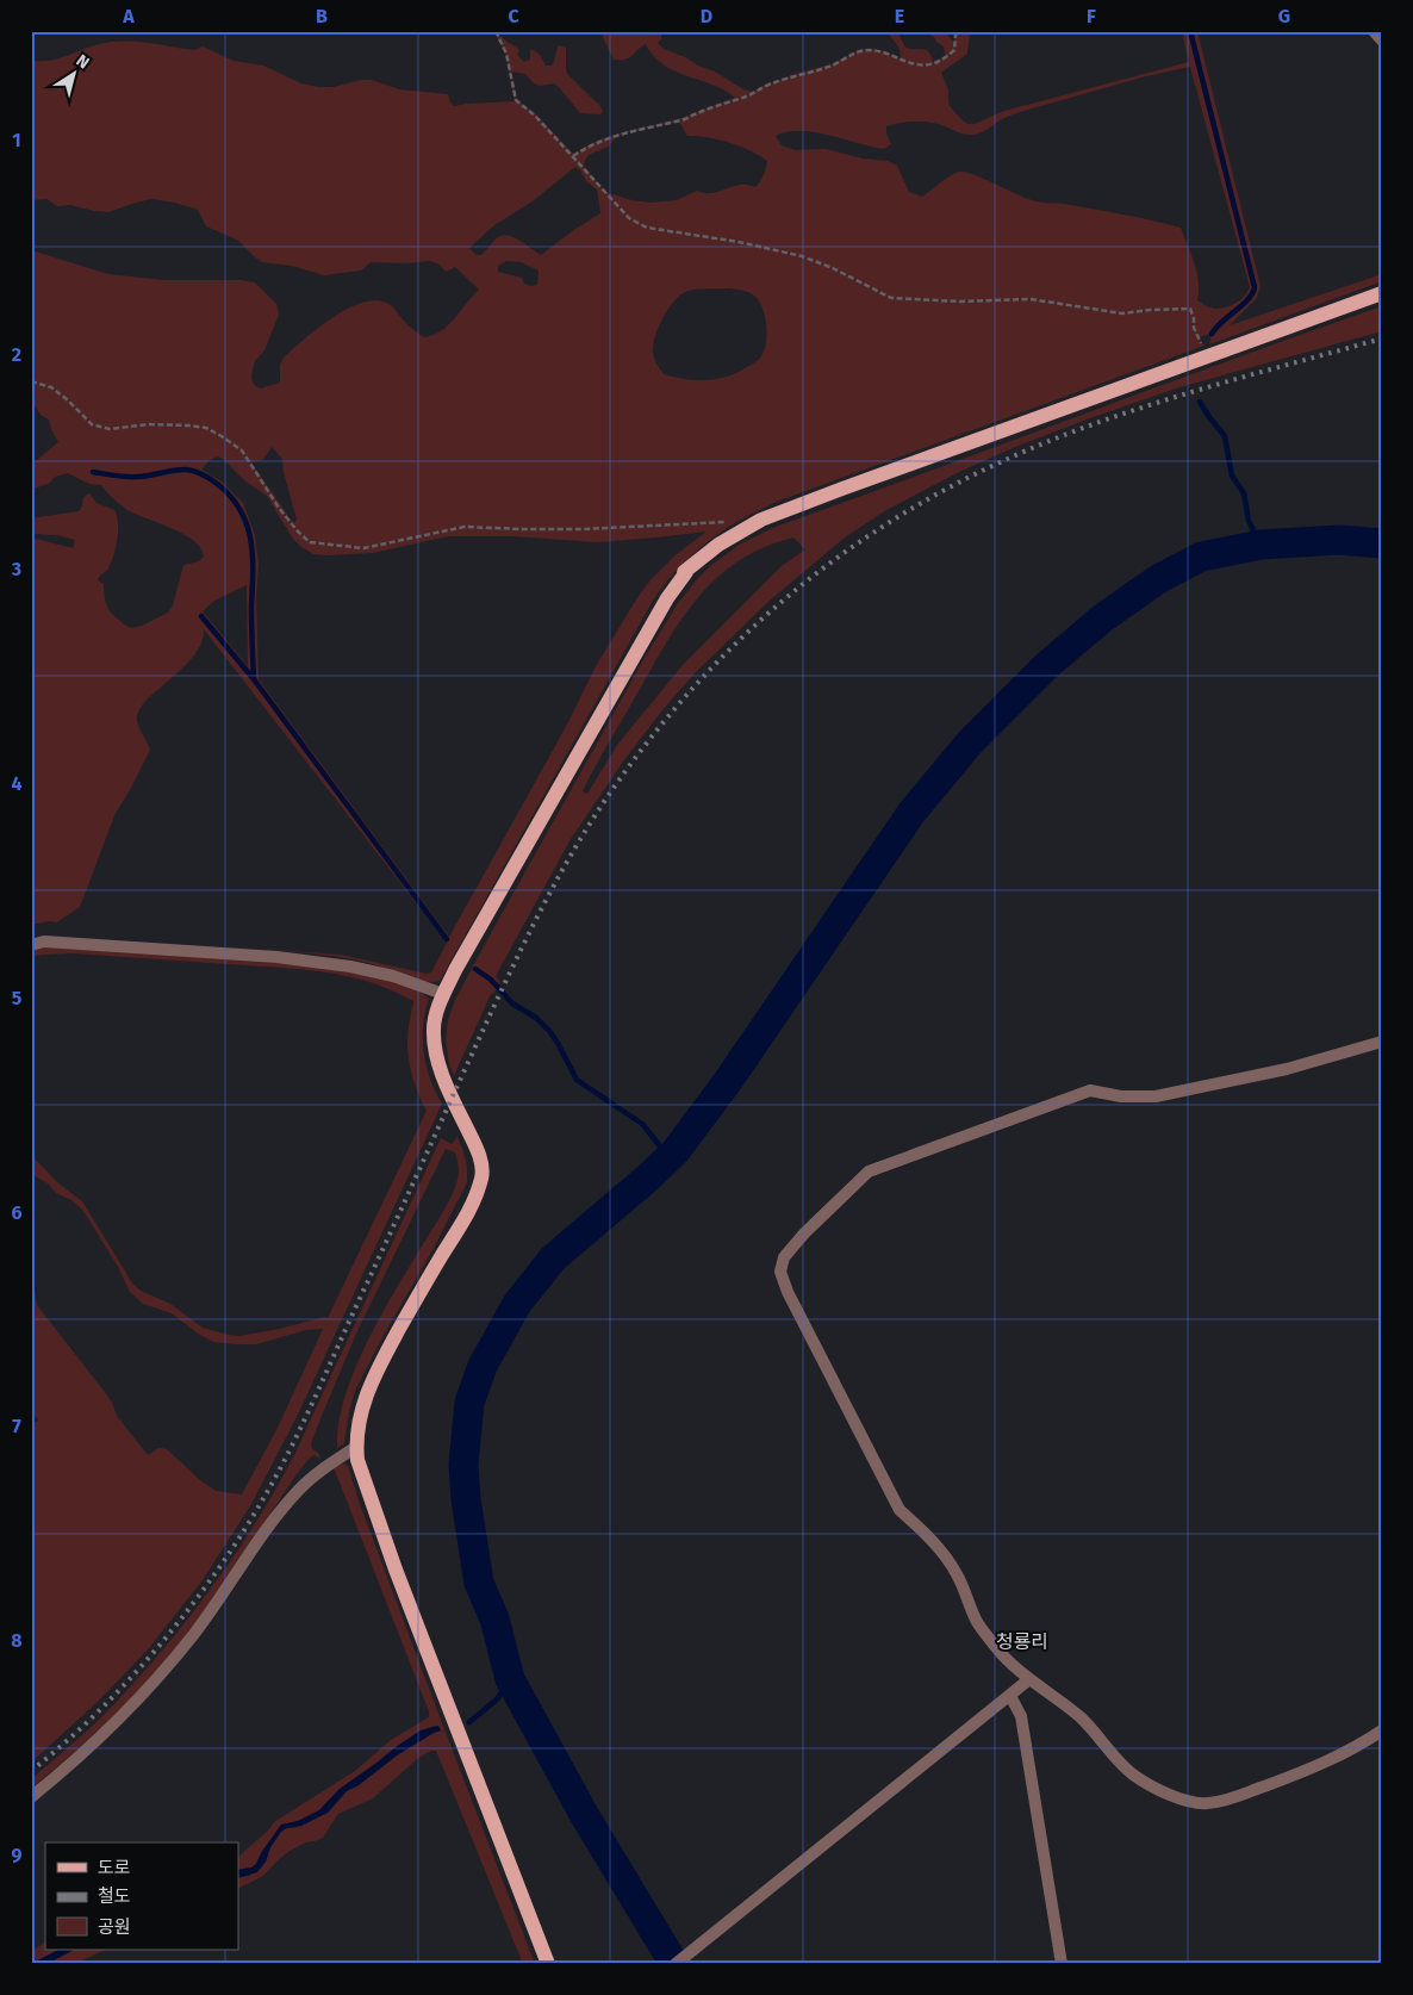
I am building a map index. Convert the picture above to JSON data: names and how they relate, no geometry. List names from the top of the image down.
{
  "districts": ["청룡리"],
  "legend": ["도로", "철도", "공원"],
  "north": "top right",
  "grid": {
    "columns": [
      "A",
      "B",
      "C",
      "D",
      "E",
      "F",
      "G"
    ],
    "rows": [
      "1",
      "2",
      "3",
      "4",
      "5",
      "6",
      "7",
      "8",
      "9"
    ]
  }
}
